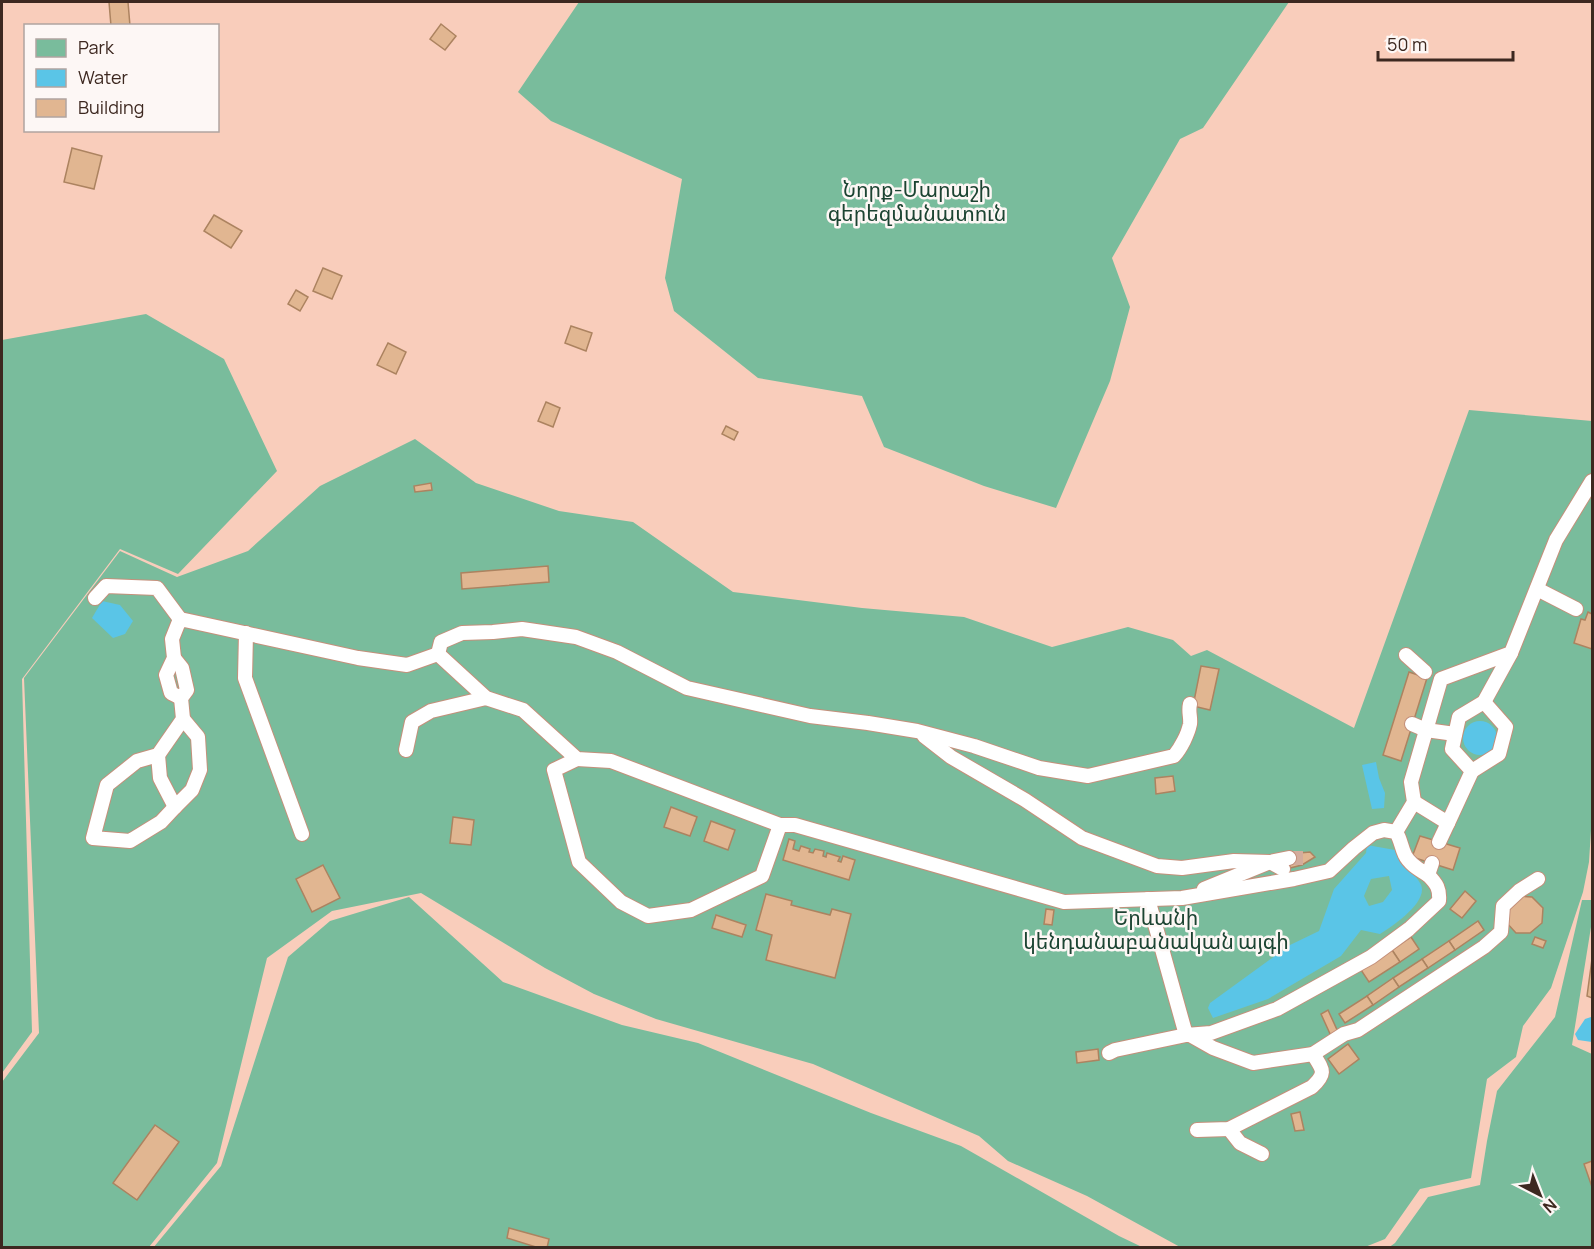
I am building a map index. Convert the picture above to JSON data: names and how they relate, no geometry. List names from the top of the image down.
{
  "parks": ["Նորք-Մարաշի գերեզմանատուն", "Երևանի կենդանաբանական այգի"],
  "legend": ["Park", "Water", "Building"],
  "scale_bar": "50 m",
  "north": "bottom right"
}
